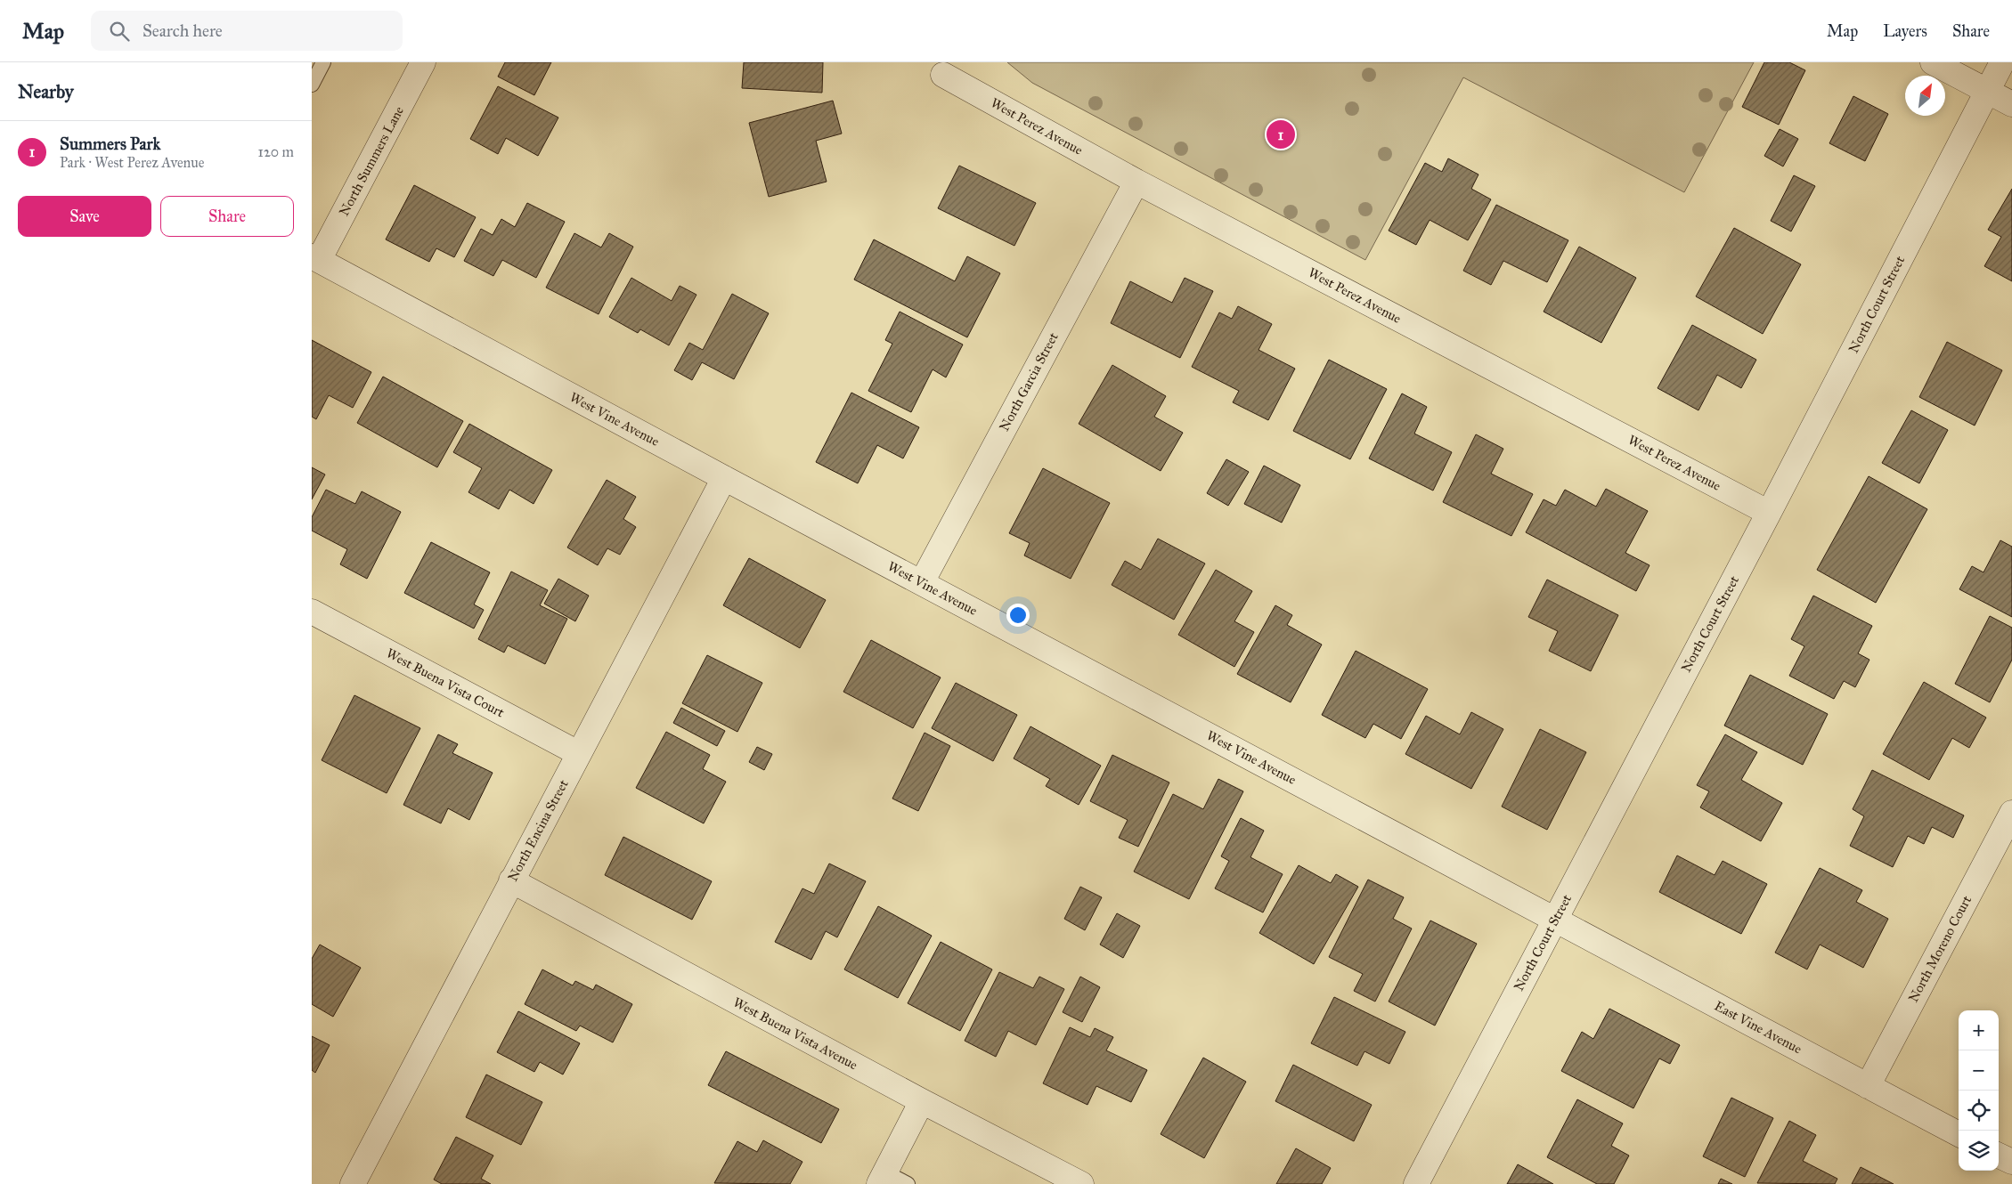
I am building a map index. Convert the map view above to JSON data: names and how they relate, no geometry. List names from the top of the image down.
{
  "streets": {
    "street": [
      "West Perez Avenue",
      "North Summers Lane",
      "North Court Street",
      "North Garcia Street",
      "West Vine Avenue",
      "West Buena Vista Court",
      "North Encina Street",
      "North Moreno Court",
      "East Vine Avenue",
      "West Buena Vista Avenue"
    ]
  },
  "crossings": [
    ["West Perez Avenue", "North Court Street"],
    ["West Perez Avenue", "North Garcia Street"],
    ["North Summers Lane", "West Vine Avenue"],
    ["North Court Street", "West Vine Avenue"],
    ["North Court Street", "East Vine Avenue"],
    ["North Garcia Street", "West Vine Avenue"],
    ["West Vine Avenue", "North Encina Street"],
    ["West Vine Avenue", "East Vine Avenue"],
    ["West Buena Vista Court", "North Encina Street"],
    ["North Encina Street", "West Buena Vista Avenue"],
    ["North Moreno Court", "East Vine Avenue"]
  ],
  "north": "top right",
  "page": {
    "header": "Map",
    "search": "Search here",
    "nav": ["Map", "Layers", "Share"],
    "heading": "Nearby",
    "pins": "1",
    "list": [
      {
        "mark": "1",
        "name": "Summers Park",
        "note": "Park · West Perez Avenue",
        "value": "120 m"
      }
    ],
    "buttons": ["Save", "Share"],
    "map_buttons": ["+", "−"]
  }
}
